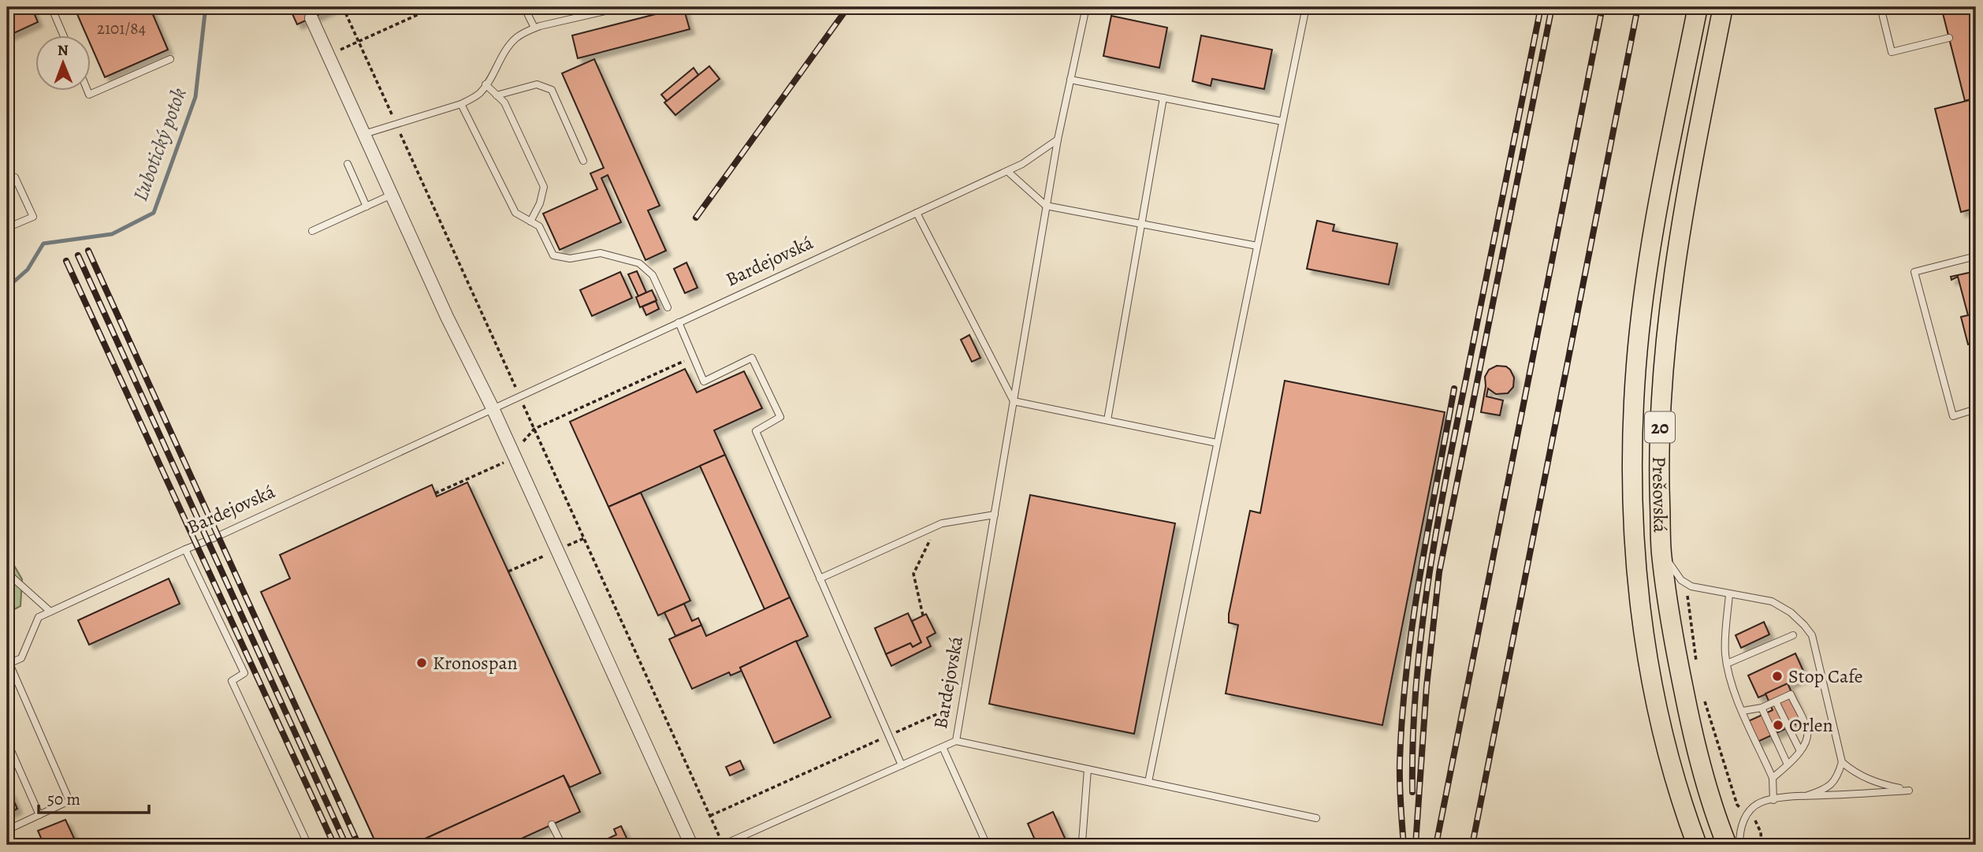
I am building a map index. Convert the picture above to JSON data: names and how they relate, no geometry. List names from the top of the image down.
{
  "streets": {
    "main road": ["20", "Prešovská"],
    "lane": ["Bardejovská"]
  },
  "water": ["Ľubotický potok"],
  "places": ["Kronospan", "Stop Cafe", "Orlen"],
  "house_numbers": ["2101/84"],
  "scale_bar": "50 m",
  "north": "top"
}
